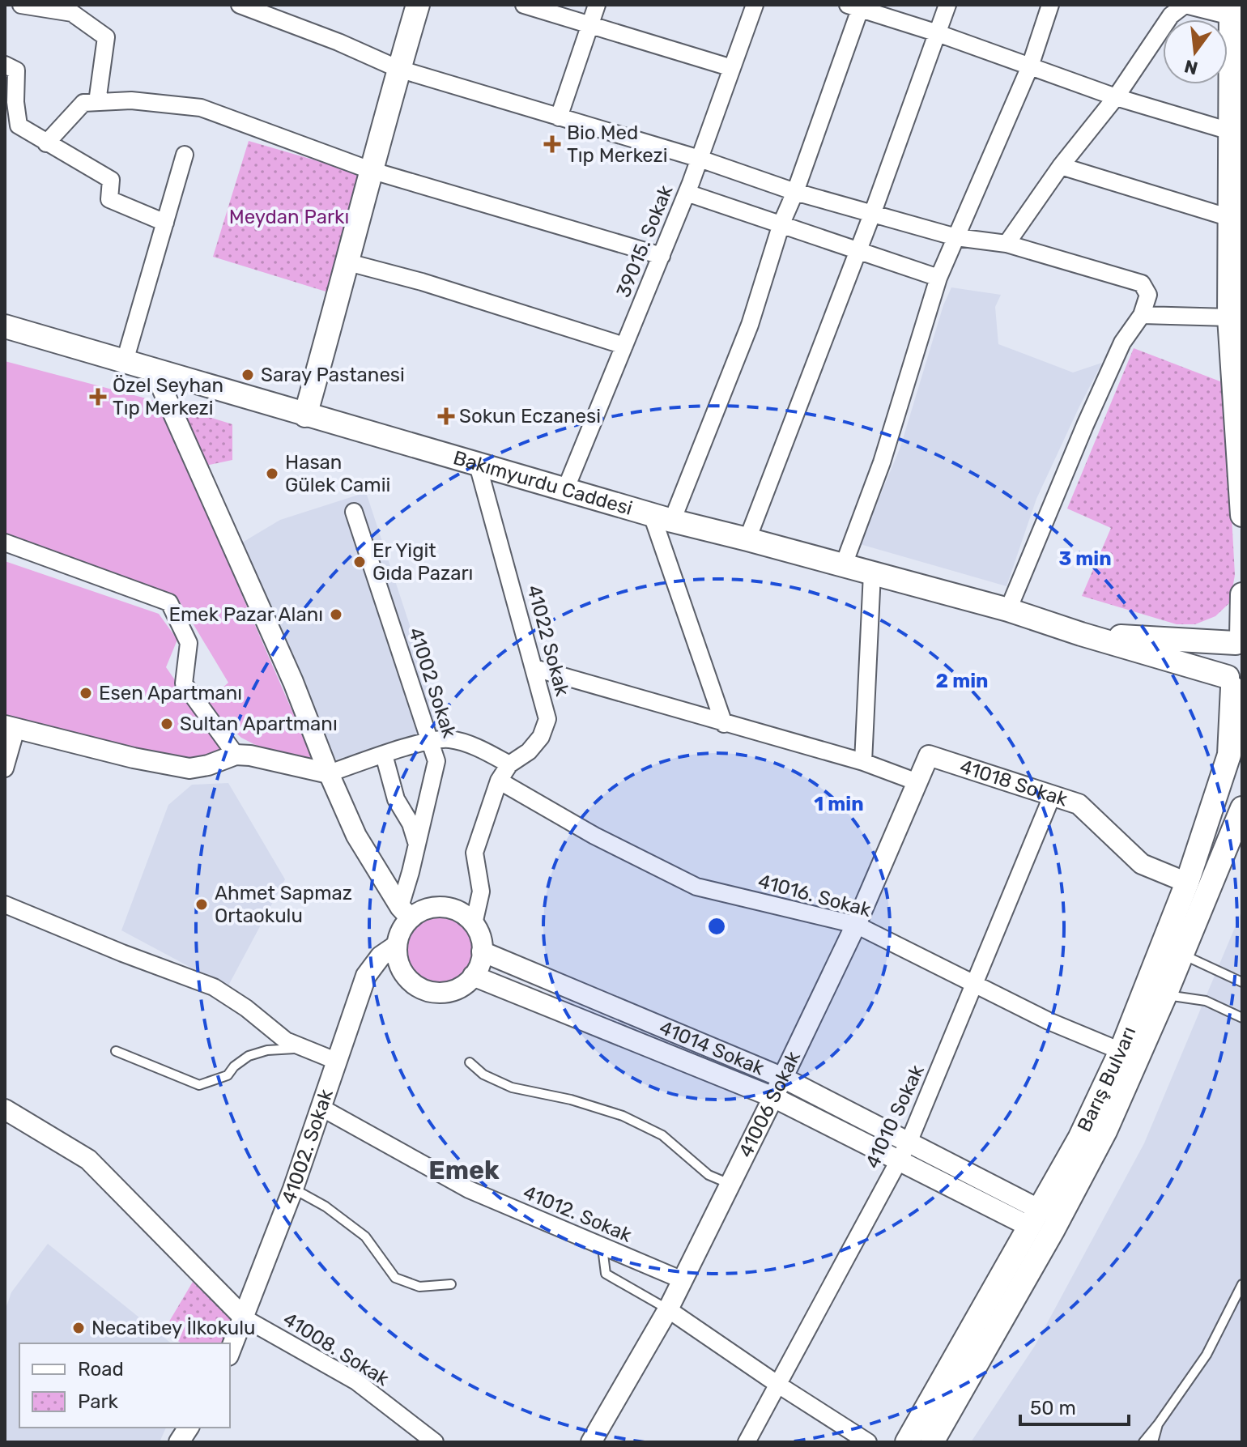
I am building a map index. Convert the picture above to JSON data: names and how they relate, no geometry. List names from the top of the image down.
{
  "streets": {
    "main road": ["Bakımyurdu Caddesi", "Barış Bulvarı"],
    "street": [
      "39015. Sokak",
      "41022 Sokak",
      "41002 Sokak",
      "41018 Sokak",
      "41016. Sokak",
      "41014 Sokak",
      "41006 Sokak",
      "41010 Sokak",
      "41002. Sokak",
      "41012. Sokak",
      "41008. Sokak"
    ]
  },
  "crossings": [
    ["39015. Sokak", "Bakımyurdu Caddesi"],
    ["Bakımyurdu Caddesi", "41022 Sokak"],
    ["Bakımyurdu Caddesi", "Barış Bulvarı"],
    ["41022 Sokak", "41002 Sokak"],
    ["41022 Sokak", "41016. Sokak"],
    ["41022 Sokak", "41014 Sokak"],
    ["41022 Sokak", "41002. Sokak"],
    ["41002 Sokak", "41014 Sokak"],
    ["41002 Sokak", "41002. Sokak"],
    ["41018 Sokak", "Barış Bulvarı"],
    ["41018 Sokak", "41006 Sokak"],
    ["41018 Sokak", "41010 Sokak"],
    ["41016. Sokak", "Barış Bulvarı"],
    ["41016. Sokak", "41006 Sokak"],
    ["41016. Sokak", "41010 Sokak"],
    ["41014 Sokak", "Barış Bulvarı"],
    ["41014 Sokak", "41006 Sokak"],
    ["41014 Sokak", "41010 Sokak"],
    ["41014 Sokak", "41002. Sokak"],
    ["41006 Sokak", "41012. Sokak"],
    ["41002. Sokak", "41012. Sokak"],
    ["41002. Sokak", "41008. Sokak"]
  ],
  "districts": ["Emek"],
  "parks": ["Meydan Parkı"],
  "places": {
    "health": ["Bio Med Tıp Merkezi", "Özel Seyhan Tıp Merkezi", "Sokun Eczanesi"],
    "other": [
      "Saray Pastanesi",
      "Hasan Gülek Camii",
      "Er Yigit Gıda Pazarı",
      "Emek Pazar Alanı",
      "Esen Apartmanı",
      "Sultan Apartmanı",
      "Ahmet Sapmaz Ortaokulu",
      "Necatibey İlkokulu"
    ]
  },
  "legend": ["Road", "Park"],
  "scale_bar": "50 m",
  "north": "bottom",
  "rings": ["3 min", "2 min", "1 min"]
}
